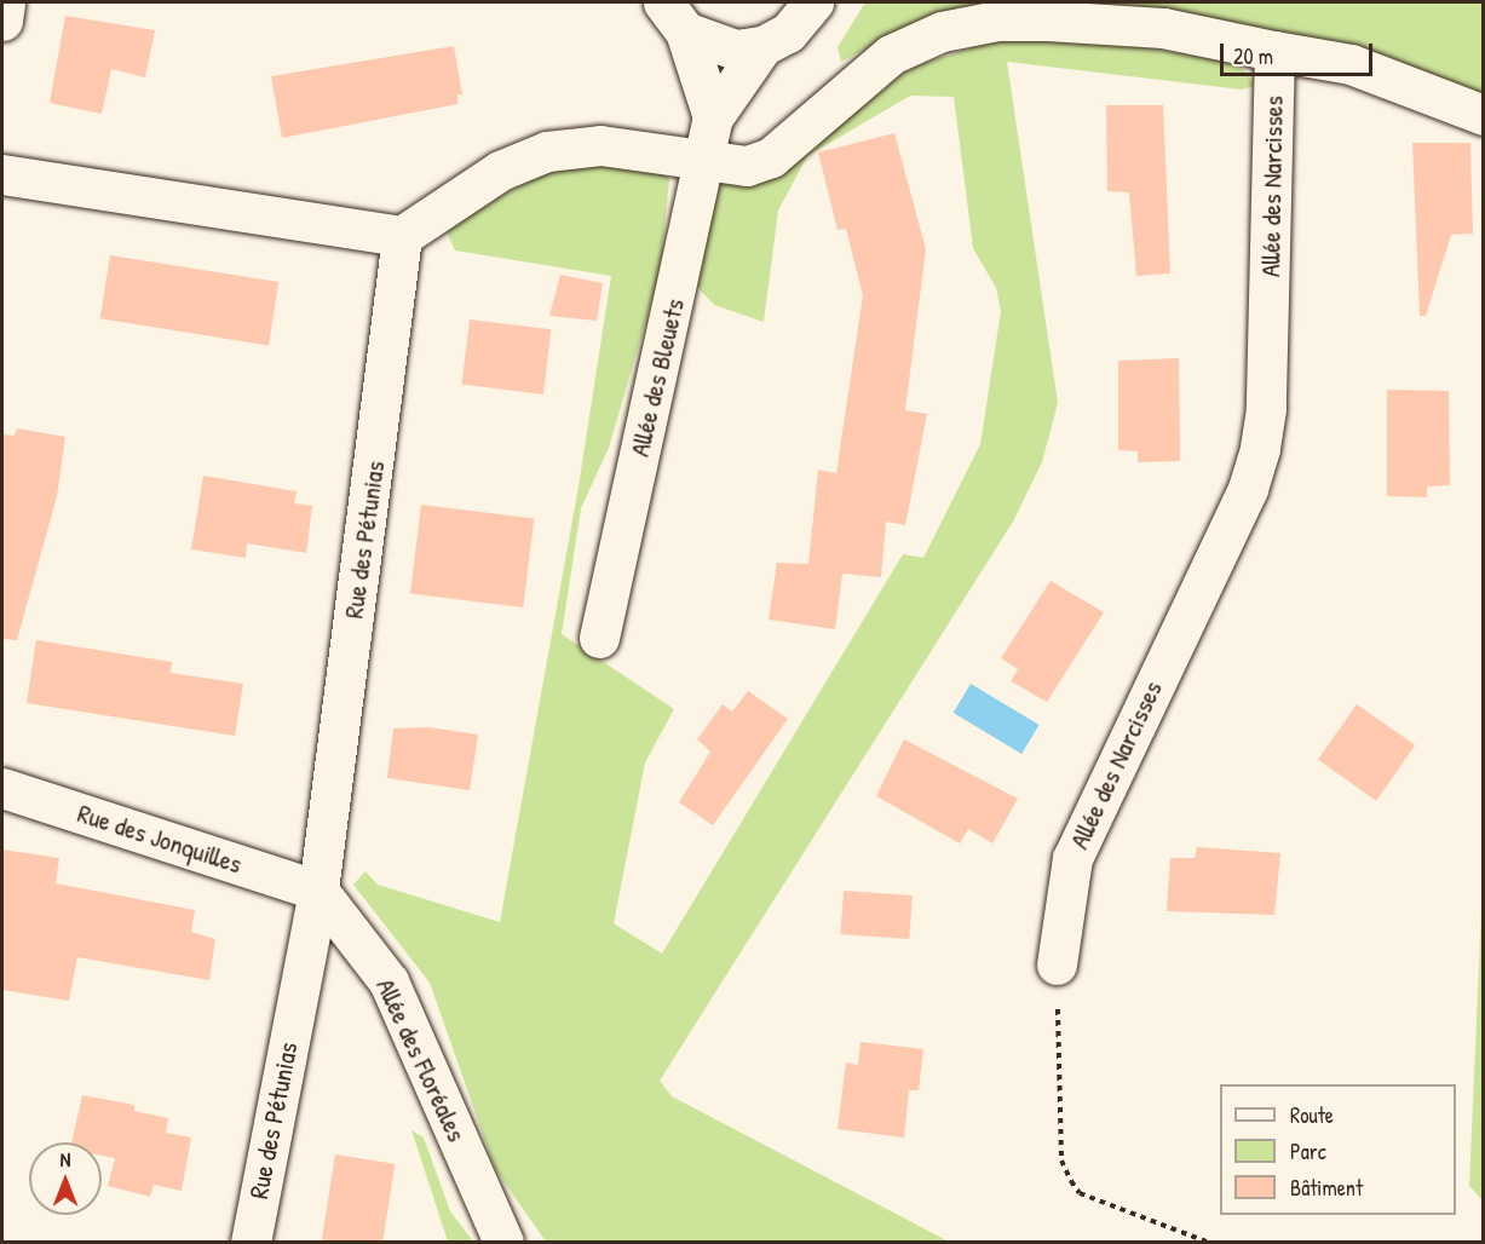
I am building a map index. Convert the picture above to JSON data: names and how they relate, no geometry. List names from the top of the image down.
{
  "streets": {
    "street": [
      "Allée des Narcisses",
      "Allée des Bleuets",
      "Rue des Pétunias",
      "Rue des Jonquilles",
      "Allée des Floréales"
    ]
  },
  "crossings": [
    ["Rue des Pétunias", "Rue des Jonquilles"],
    ["Rue des Pétunias", "Allée des Floréales"],
    ["Rue des Jonquilles", "Allée des Floréales"]
  ],
  "legend": ["Route", "Parc", "Bâtiment"],
  "scale_bar": "20 m",
  "north": "top"
}
